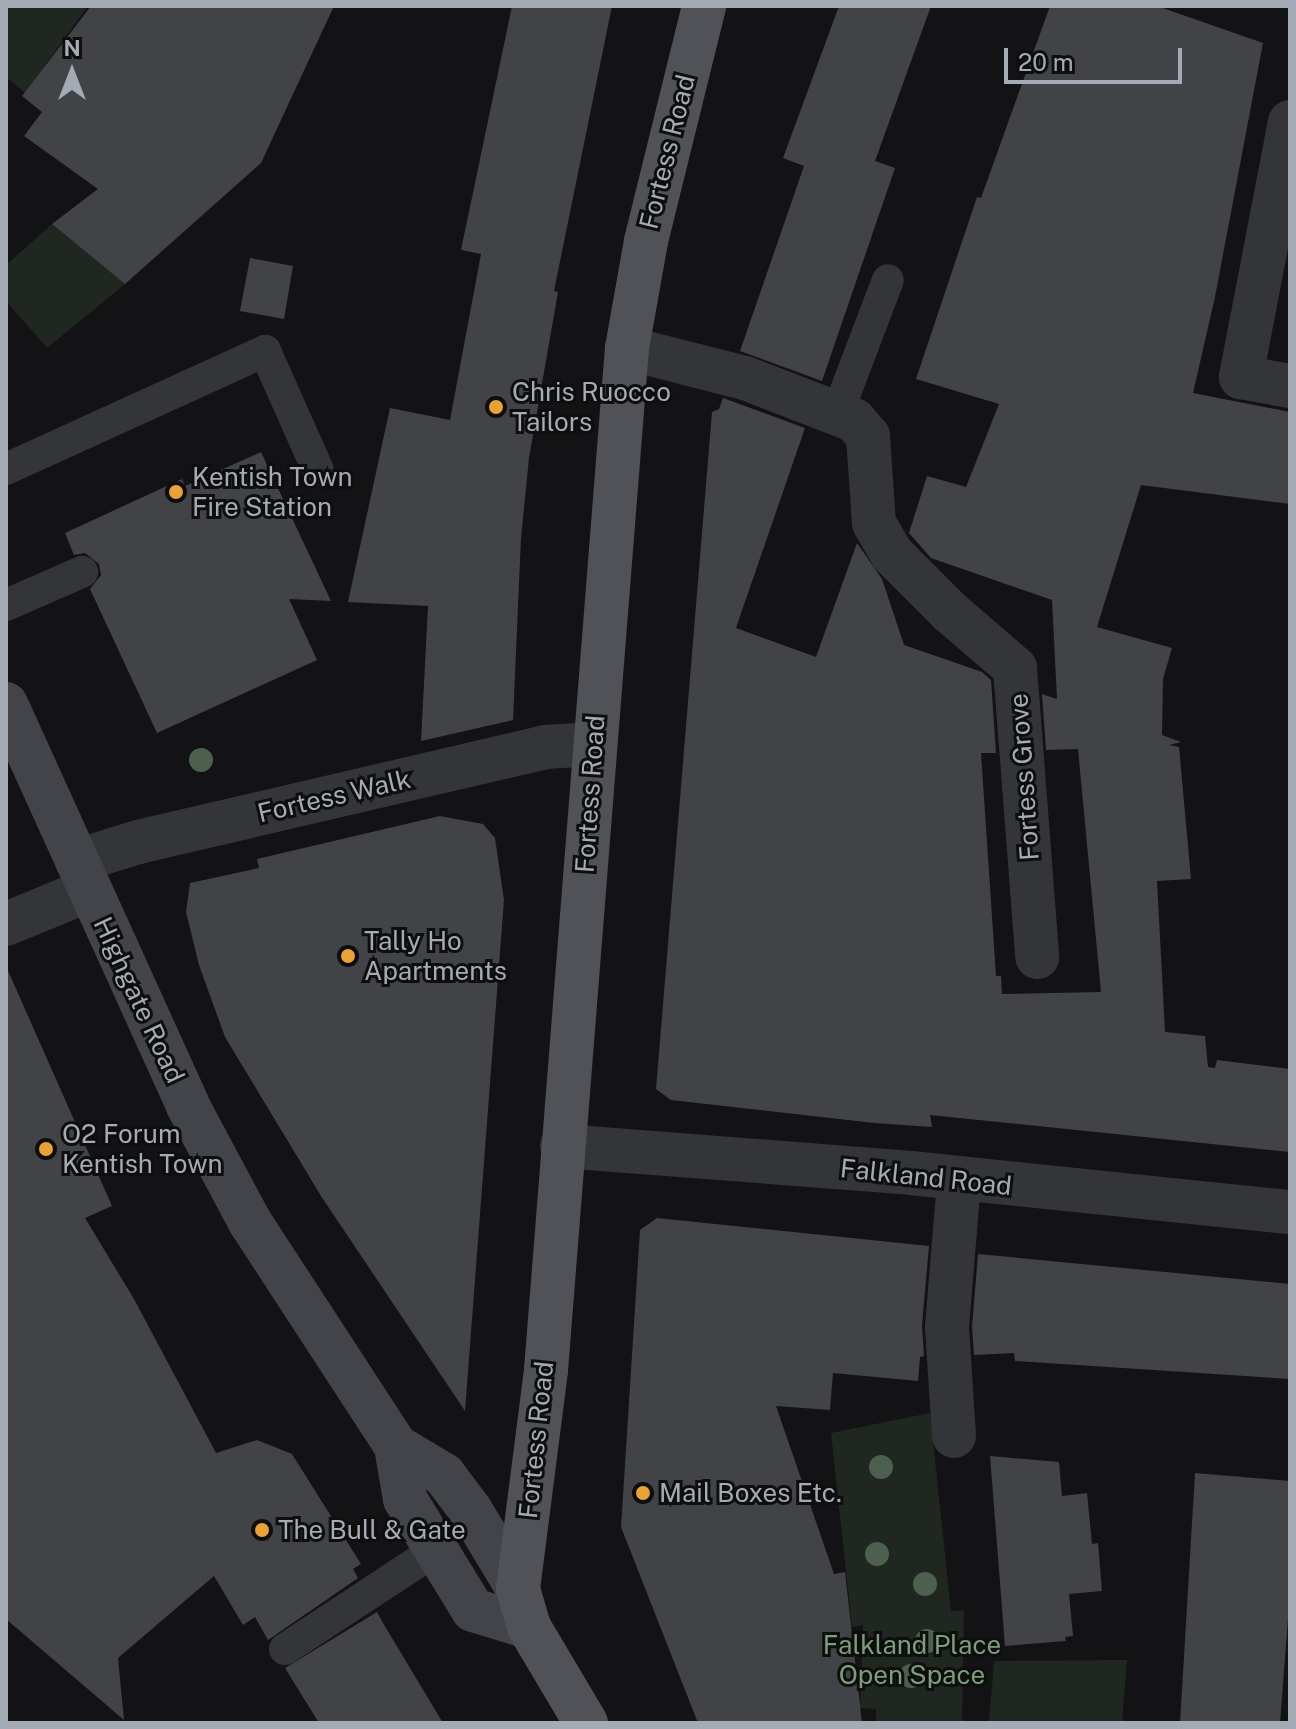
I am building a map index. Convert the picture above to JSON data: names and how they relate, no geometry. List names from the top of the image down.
{
  "streets": {
    "main road": ["Fortess Road", "Highgate Road"],
    "street": ["Fortess Grove", "Fortess Walk", "Falkland Road"]
  },
  "crossings": [
    ["Fortess Road", "Fortess Grove"],
    ["Fortess Road", "Fortess Walk"],
    ["Fortess Road", "Highgate Road"],
    ["Fortess Road", "Falkland Road"],
    ["Fortess Walk", "Highgate Road"]
  ],
  "parks": ["Falkland Place Open Space"],
  "places": [
    "Chris Ruocco Tailors",
    "Kentish Town Fire Station",
    "Tally Ho Apartments",
    "O2 Forum Kentish Town",
    "Mail Boxes Etc.",
    "The Bull & Gate"
  ],
  "scale_bar": "20 m",
  "north": "top"
}
